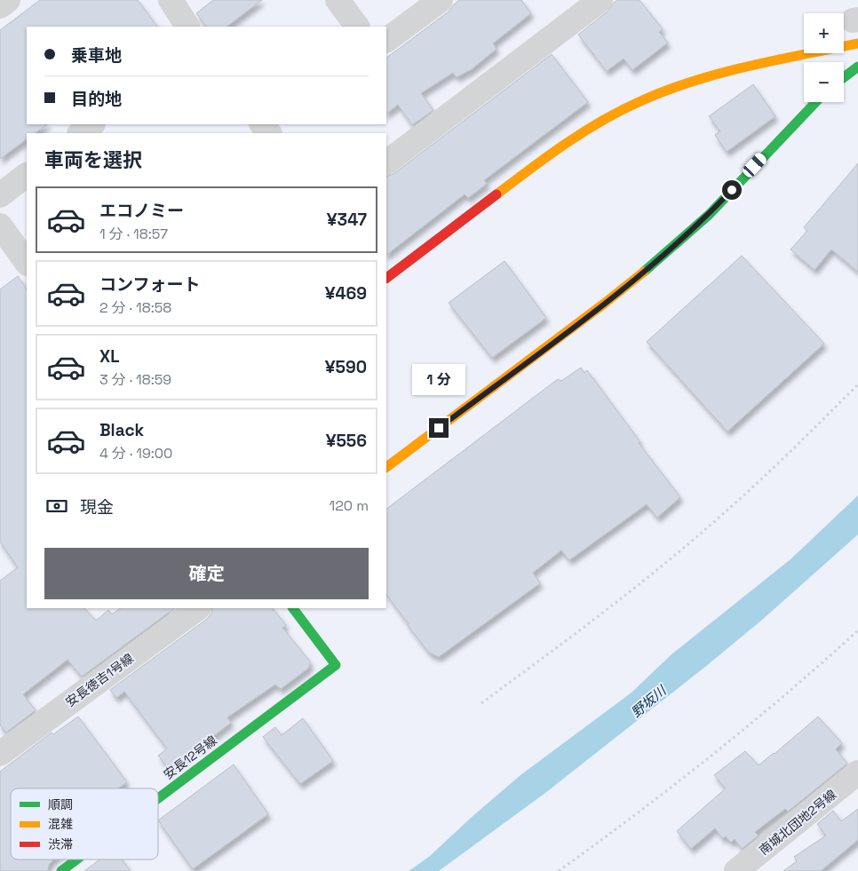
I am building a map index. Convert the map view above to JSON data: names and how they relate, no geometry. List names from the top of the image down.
{
  "streets": {
    "street": ["安長徳吉1号線", "安長12号線", "南城北団地2号線"]
  },
  "water": ["野坂川"],
  "legend": ["順調", "混雑", "渋滞"],
  "page": {
    "map_buttons": ["+", "−"],
    "banner": ["乗車地", "目的地"],
    "heading": "車両を選択",
    "list": [
      {
        "name": "エコノミー",
        "note": "1 分 · 18:57",
        "value": "¥347"
      },
      {
        "name": "コンフォート",
        "note": "2 分 · 18:58",
        "value": "¥469"
      },
      {
        "name": "XL",
        "note": "3 分 · 18:59",
        "value": "¥590"
      },
      {
        "name": "Black",
        "note": "4 分 · 19:00",
        "value": "¥556"
      }
    ],
    "bubble": "1 分",
    "pay": ["現金", "120 m"],
    "buttons": "確定"
  }
}
